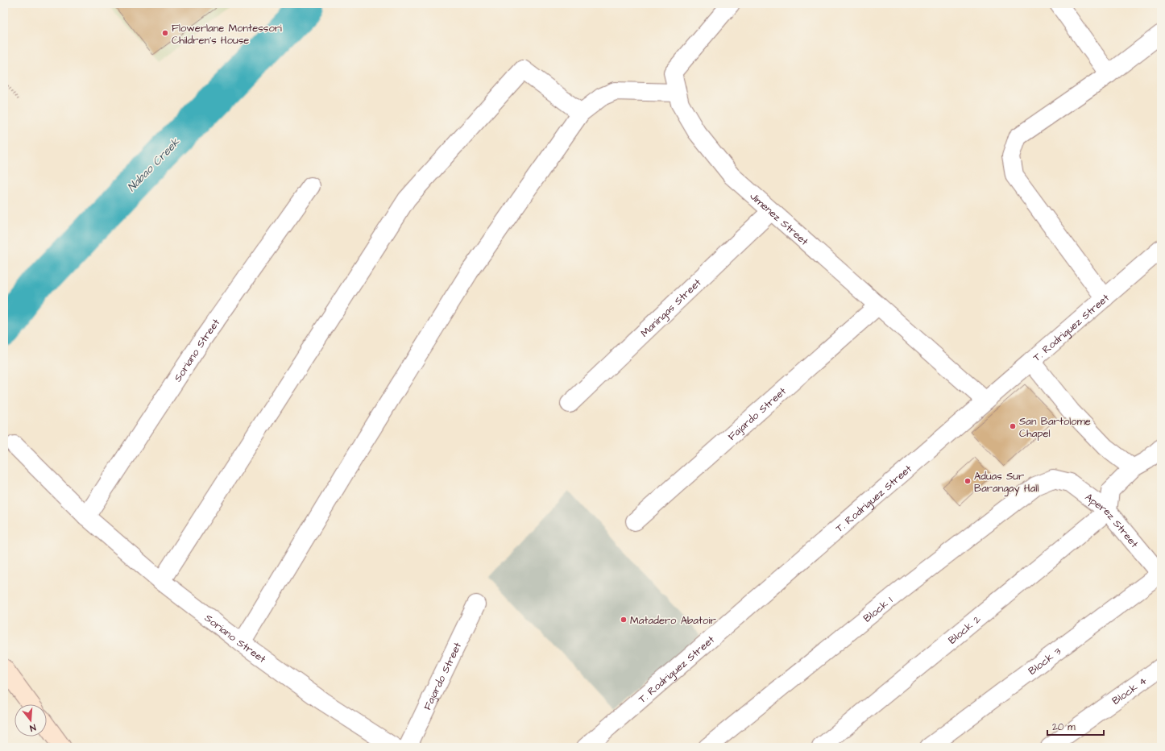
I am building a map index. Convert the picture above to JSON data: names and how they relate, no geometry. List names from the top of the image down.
{
  "streets": {
    "street": [
      "Jimenez Street",
      "Maningas Street",
      "T. Rodriguez Street",
      "Soriano Street",
      "Fajardo Street",
      "Aperez Street",
      "Block 1",
      "Block 2",
      "Block 3",
      "Block 4"
    ]
  },
  "crossings": [
    ["Jimenez Street", "Maningas Street"],
    ["Jimenez Street", "T. Rodriguez Street"],
    ["Jimenez Street", "Fajardo Street"],
    ["Aperez Street", "Block 1"],
    ["Aperez Street", "Block 2"],
    ["Aperez Street", "Block 3"]
  ],
  "water": ["Nabao Creek"],
  "places": [
    "Flowerlane Montessori Children's House",
    "San Bartolome Chapel",
    "Aduas Sur Barangay Hall",
    "Matadero Abatoir"
  ],
  "scale_bar": "20 m",
  "north": "bottom"
}
